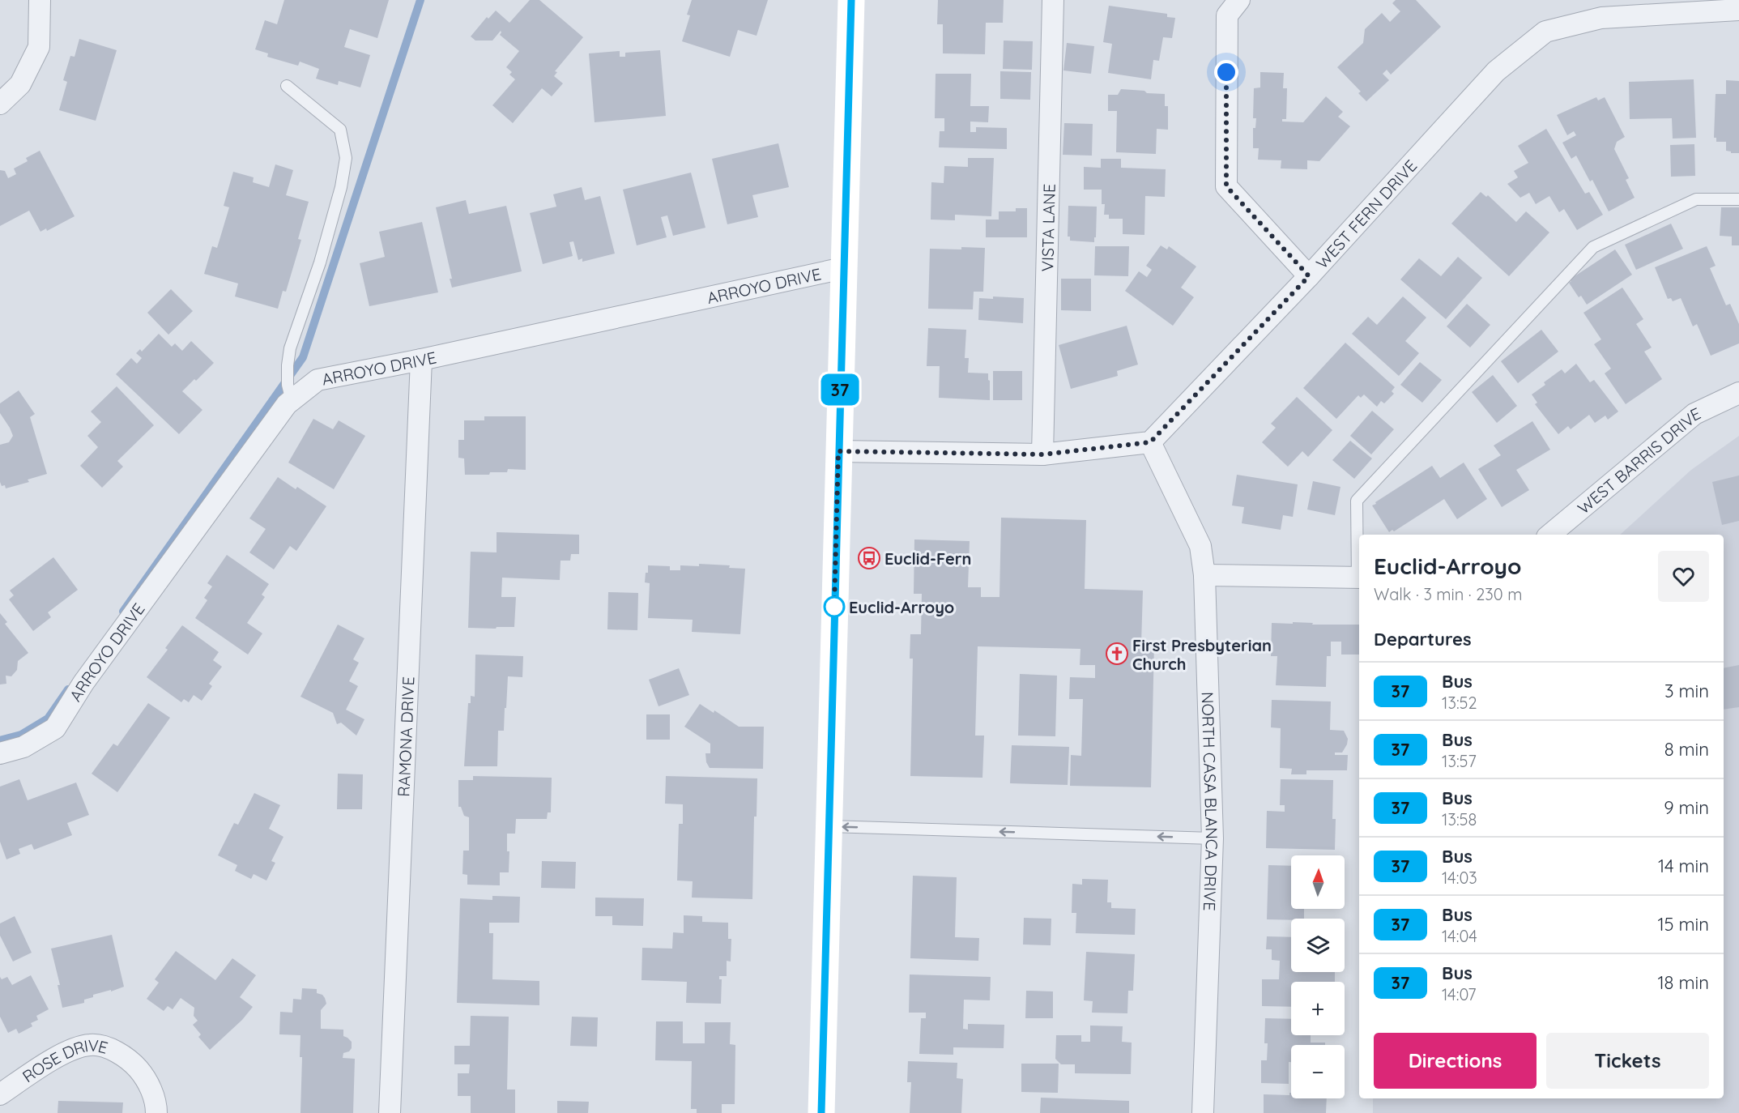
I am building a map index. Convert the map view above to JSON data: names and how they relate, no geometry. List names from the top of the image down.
{
  "streets": {
    "street": [
      "WEST FERN DRIVE",
      "VISTA LANE",
      "ARROYO DRIVE",
      "WEST BARRIS DRIVE",
      "RAMONA DRIVE",
      "NORTH CASA BLANCA DRIVE",
      "ROSE DRIVE"
    ]
  },
  "crossings": [
    ["WEST FERN DRIVE", "NORTH CASA BLANCA DRIVE"],
    ["ARROYO DRIVE", "RAMONA DRIVE"]
  ],
  "places": {
    "bus stop": ["Euclid-Fern"],
    "other": ["Euclid-Arroyo"],
    "church": ["First Presbyterian Church"]
  },
  "lines": ["bus line 37"],
  "north": "top",
  "page": {
    "on_map": "37",
    "heading": [
      ["Euclid-Arroyo", "Walk · 3 min · 230 m"],
      "Departures"
    ],
    "list": [
      {
        "mark": "37",
        "name": "Bus",
        "note": "13:52",
        "value": "3 min"
      },
      {
        "mark": "37",
        "name": "Bus",
        "note": "13:57",
        "value": "8 min"
      },
      {
        "mark": "37",
        "name": "Bus",
        "note": "13:58",
        "value": "9 min"
      },
      {
        "mark": "37",
        "name": "Bus",
        "note": "14:03",
        "value": "14 min"
      },
      {
        "mark": "37",
        "name": "Bus",
        "note": "14:04",
        "value": "15 min"
      },
      {
        "mark": "37",
        "name": "Bus",
        "note": "14:07",
        "value": "18 min"
      }
    ],
    "map_buttons": ["+", "−"],
    "buttons": ["Directions", "Tickets"]
  }
}
